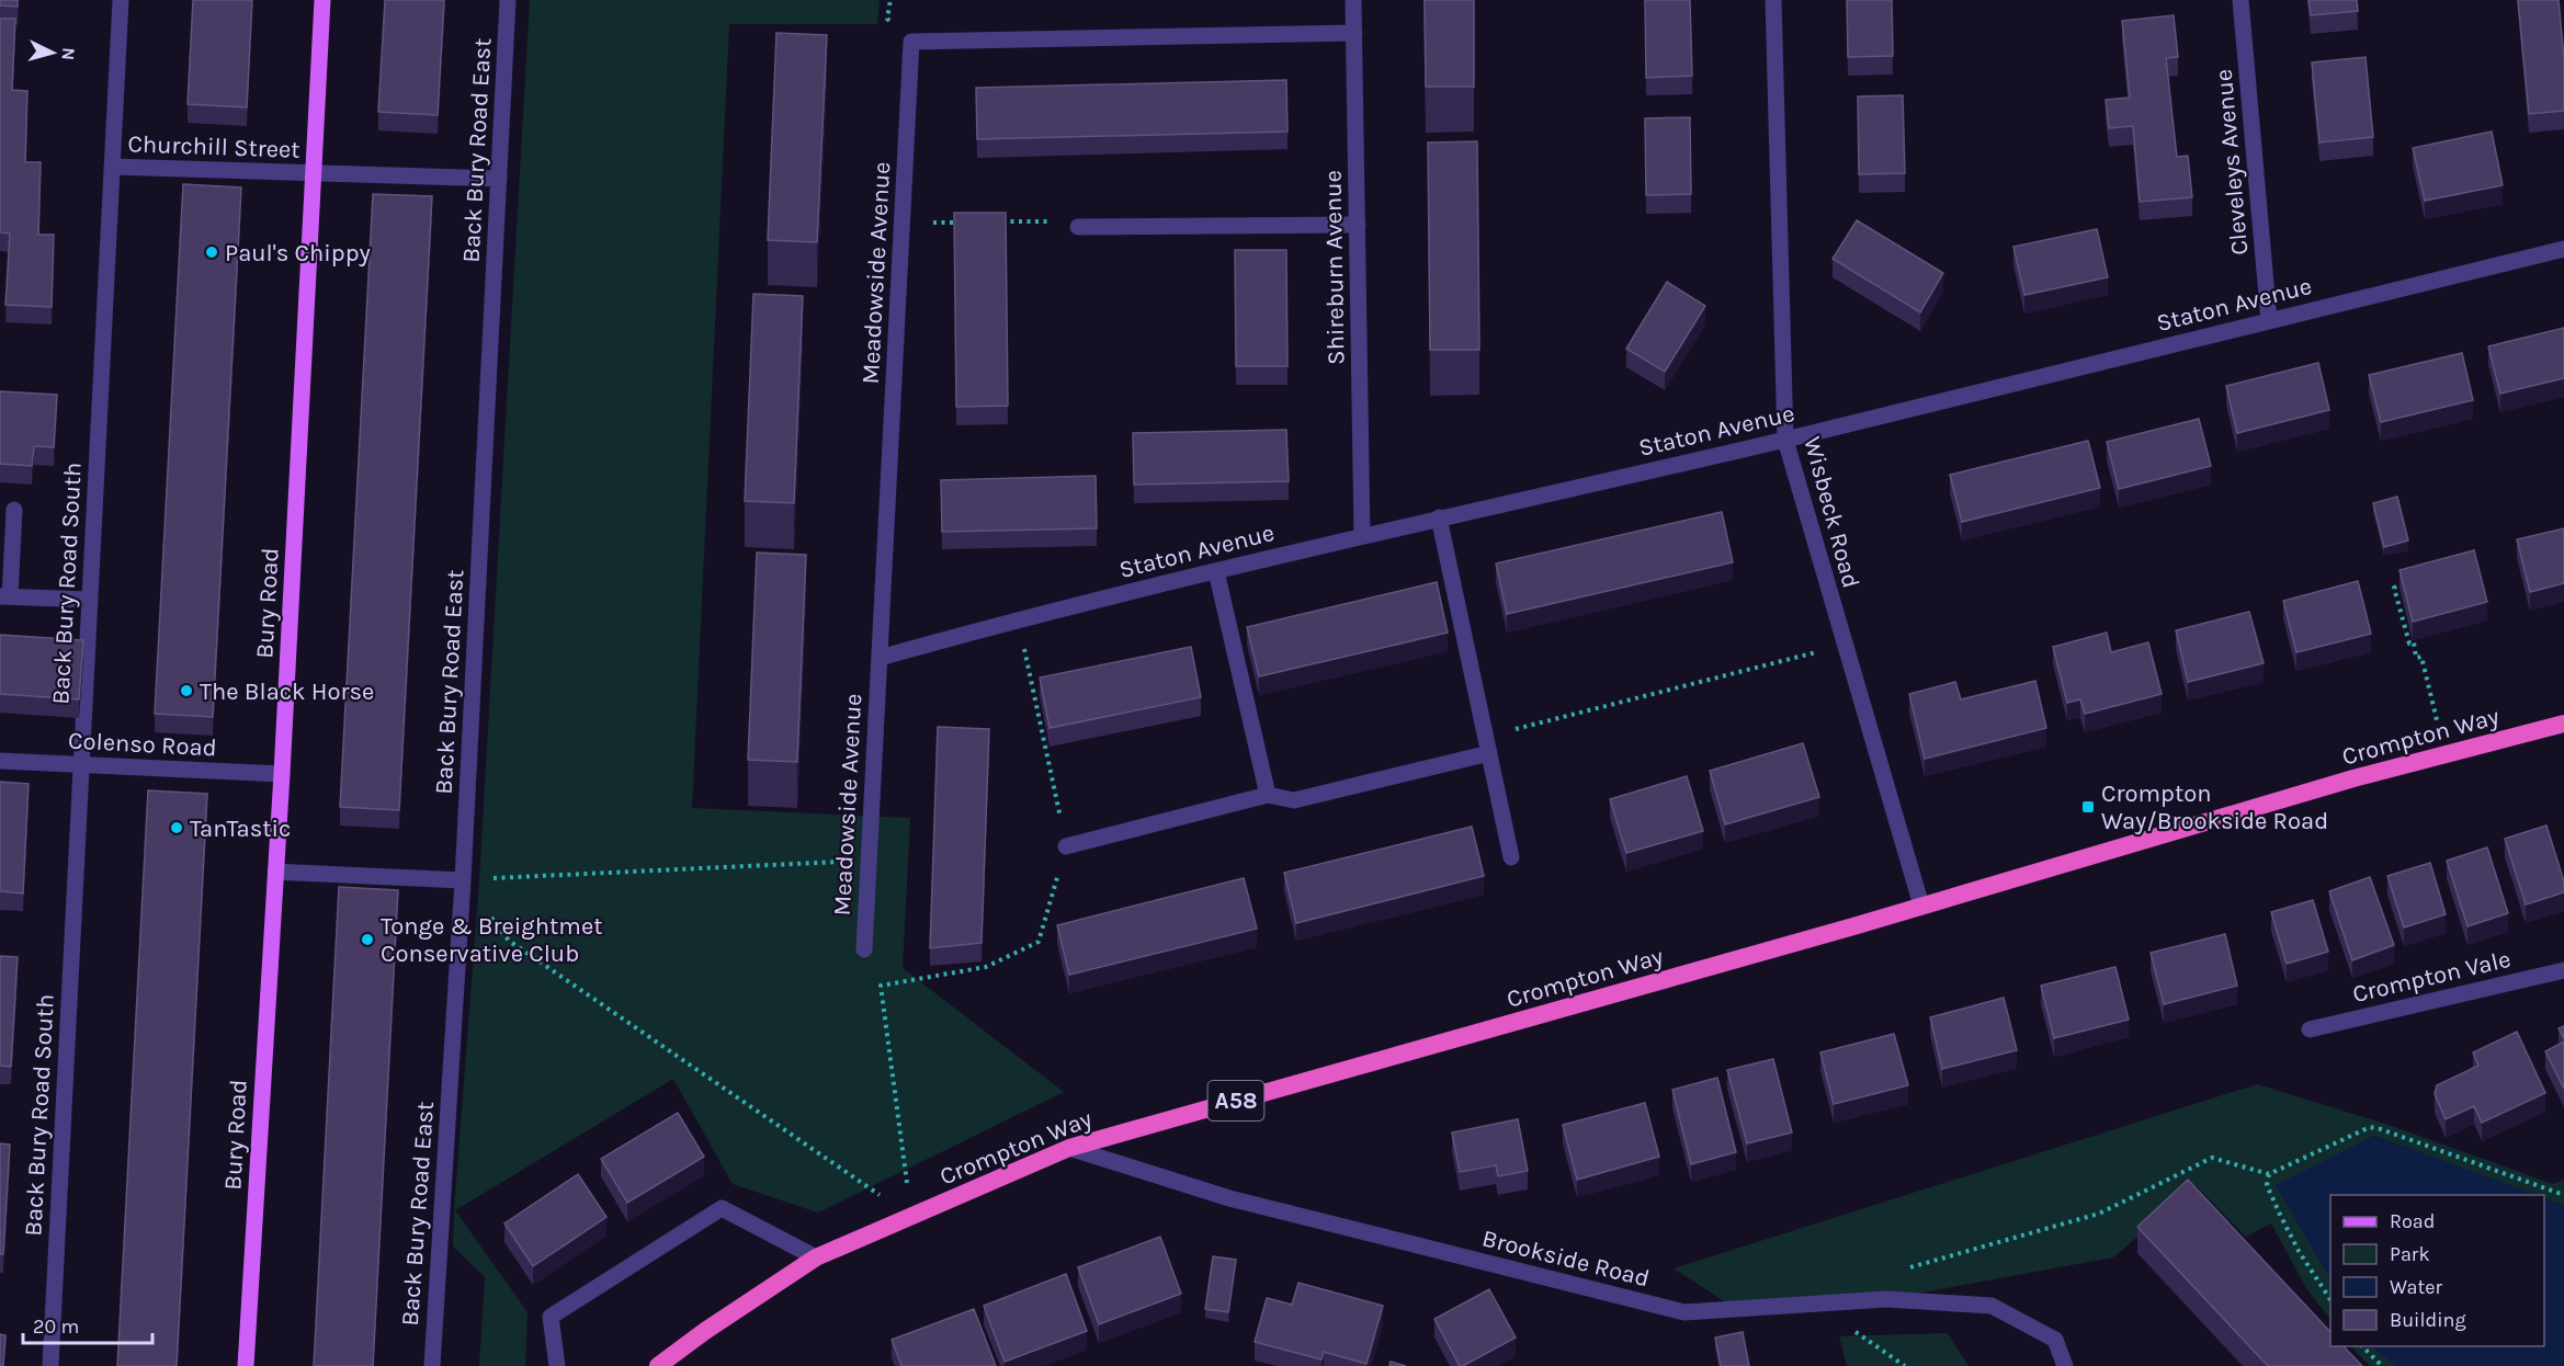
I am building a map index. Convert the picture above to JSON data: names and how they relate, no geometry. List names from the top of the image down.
{
  "streets": {
    "highway": ["Crompton Way", "A58"],
    "main road": ["Bury Road"],
    "street": [
      "Churchill Street",
      "Back Bury Road East",
      "Cleveleys Avenue",
      "Shireburn Avenue",
      "Meadowside Avenue",
      "Staton Avenue",
      "Wisbeck Road",
      "Back Bury Road South",
      "Colenso Road",
      "Crompton Vale",
      "Brookside Road"
    ]
  },
  "crossings": [
    ["Churchill Street", "Back Bury Road East"],
    ["Churchill Street", "Back Bury Road South"],
    ["Churchill Street", "Bury Road"],
    ["Cleveleys Avenue", "Staton Avenue"],
    ["Shireburn Avenue", "Meadowside Avenue"],
    ["Shireburn Avenue", "Staton Avenue"],
    ["Meadowside Avenue", "Staton Avenue"],
    ["Staton Avenue", "Wisbeck Road"],
    ["Wisbeck Road", "Crompton Way"],
    ["Back Bury Road South", "Colenso Road"],
    ["Bury Road", "Colenso Road"],
    ["Crompton Way", "Brookside Road"]
  ],
  "places": {
    "other": [
      "Paul's Chippy",
      "The Black Horse",
      "TanTastic",
      "Tonge & Breightmet Conservative Club"
    ],
    "transit": ["Crompton Way/Brookside Road"]
  },
  "legend": [
    "Road",
    "Park",
    "Water",
    "Building"
  ],
  "scale_bar": "20 m",
  "north": "right"
}
